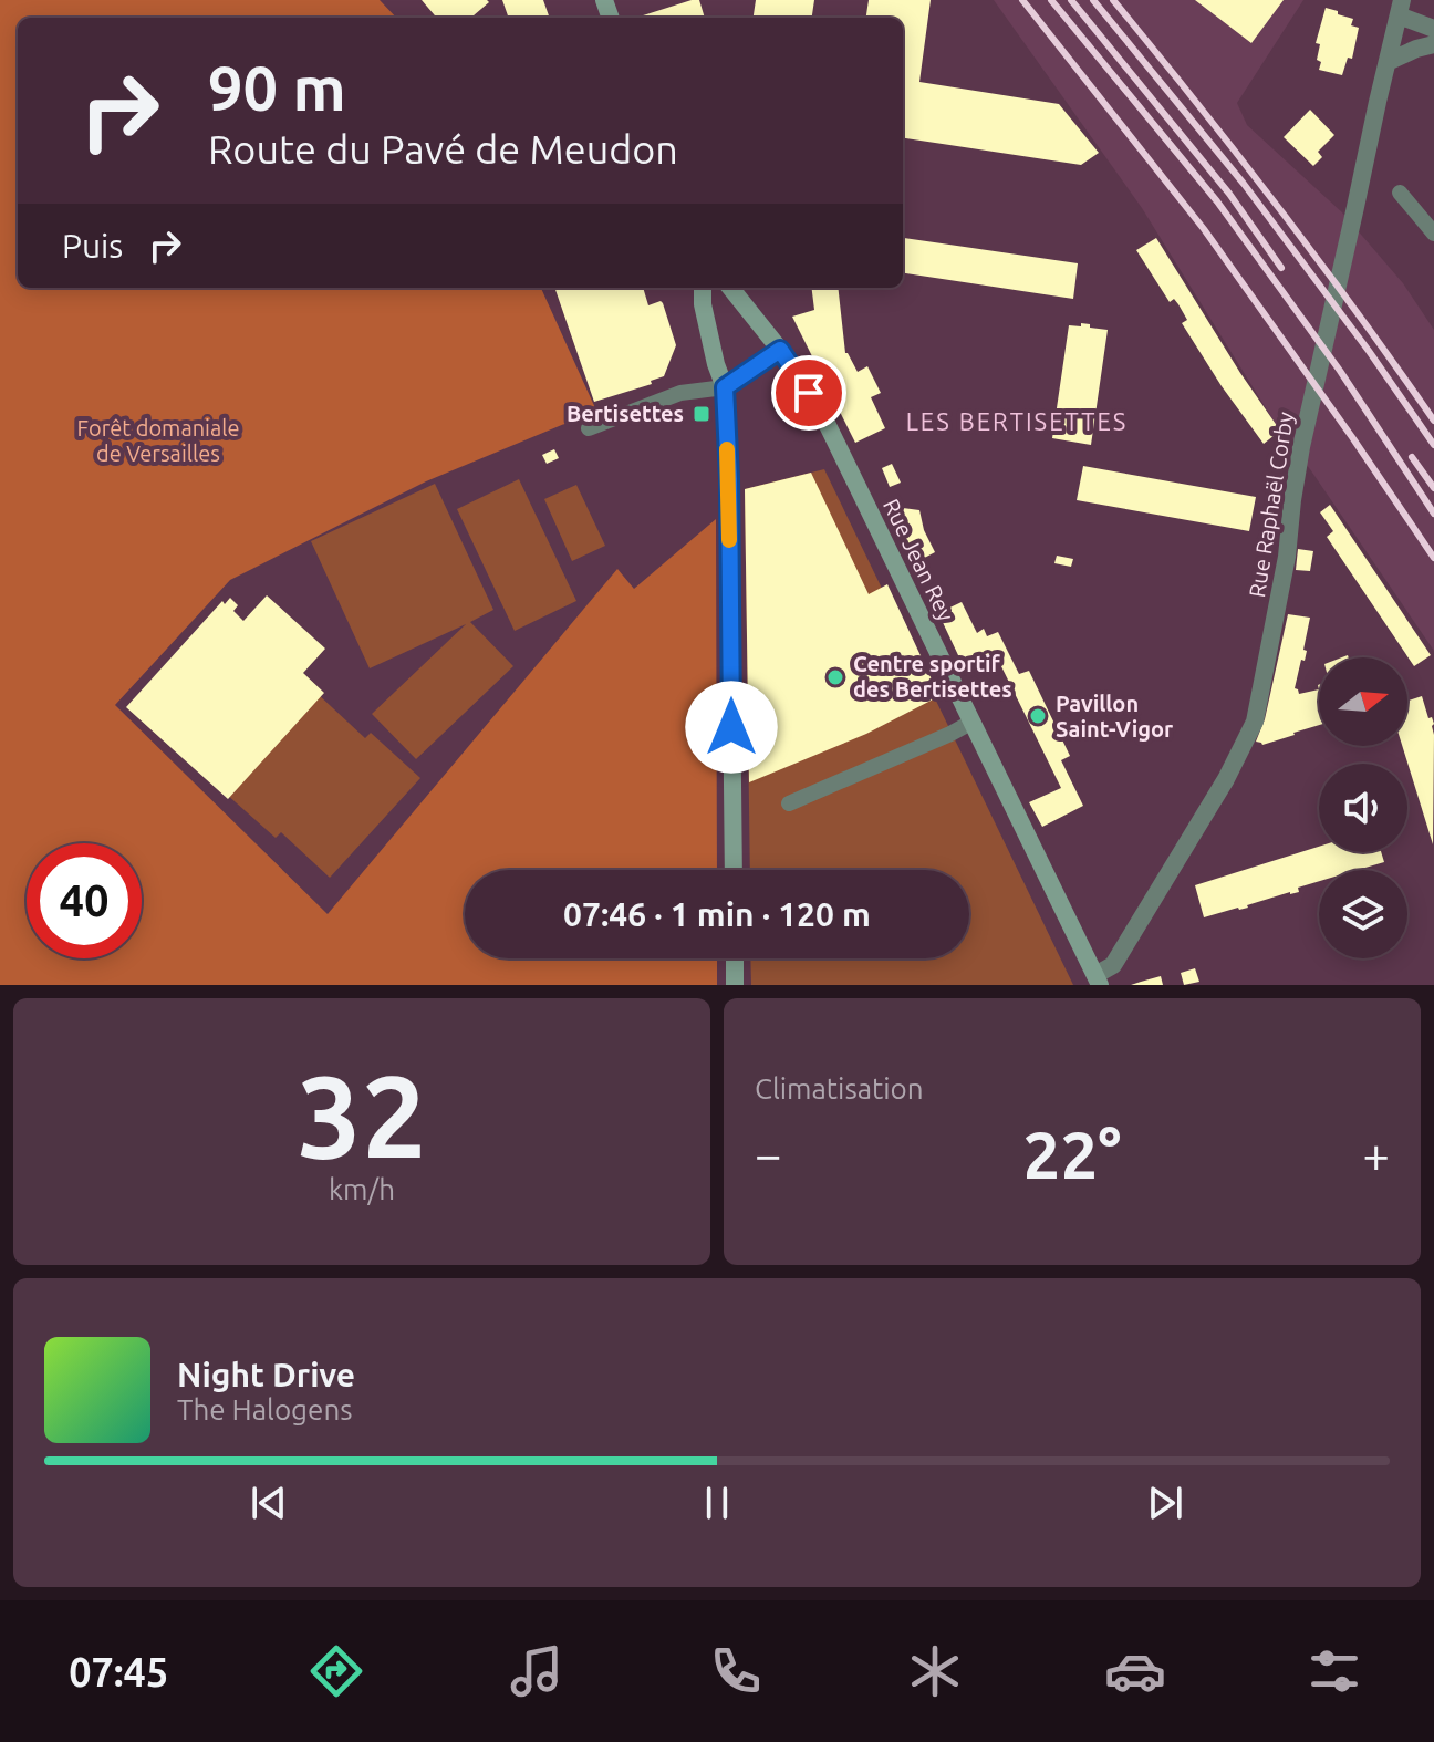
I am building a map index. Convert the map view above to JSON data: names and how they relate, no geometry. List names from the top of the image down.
{
  "streets": {
    "street": ["Rue Raphaël Corby", "Rue Jean Rey"]
  },
  "crossings": [
    ["Rue Raphaël Corby", "Rue Jean Rey"]
  ],
  "districts": ["LES BERTISETTES"],
  "parks": ["Forêt domaniale de Versailles"],
  "places": {
    "transit": ["Bertisettes"],
    "other": ["Centre sportif des Bertisettes", "Pavillon Saint-Vigor"]
  },
  "north": "right",
  "page": {
    "turn": ["90 m", "Route du Pavé de Meudon"],
    "then": "Puis",
    "limit": "40",
    "trip": "07:46 · 1 min · 120 m",
    "tile": [
      ["32", "km/h"],
      "Climatisation"
    ],
    "heat": ["−", "22°", "+"],
    "song": ["Night Drive", "The Halogens"],
    "tabs": "07:45"
  }
}
